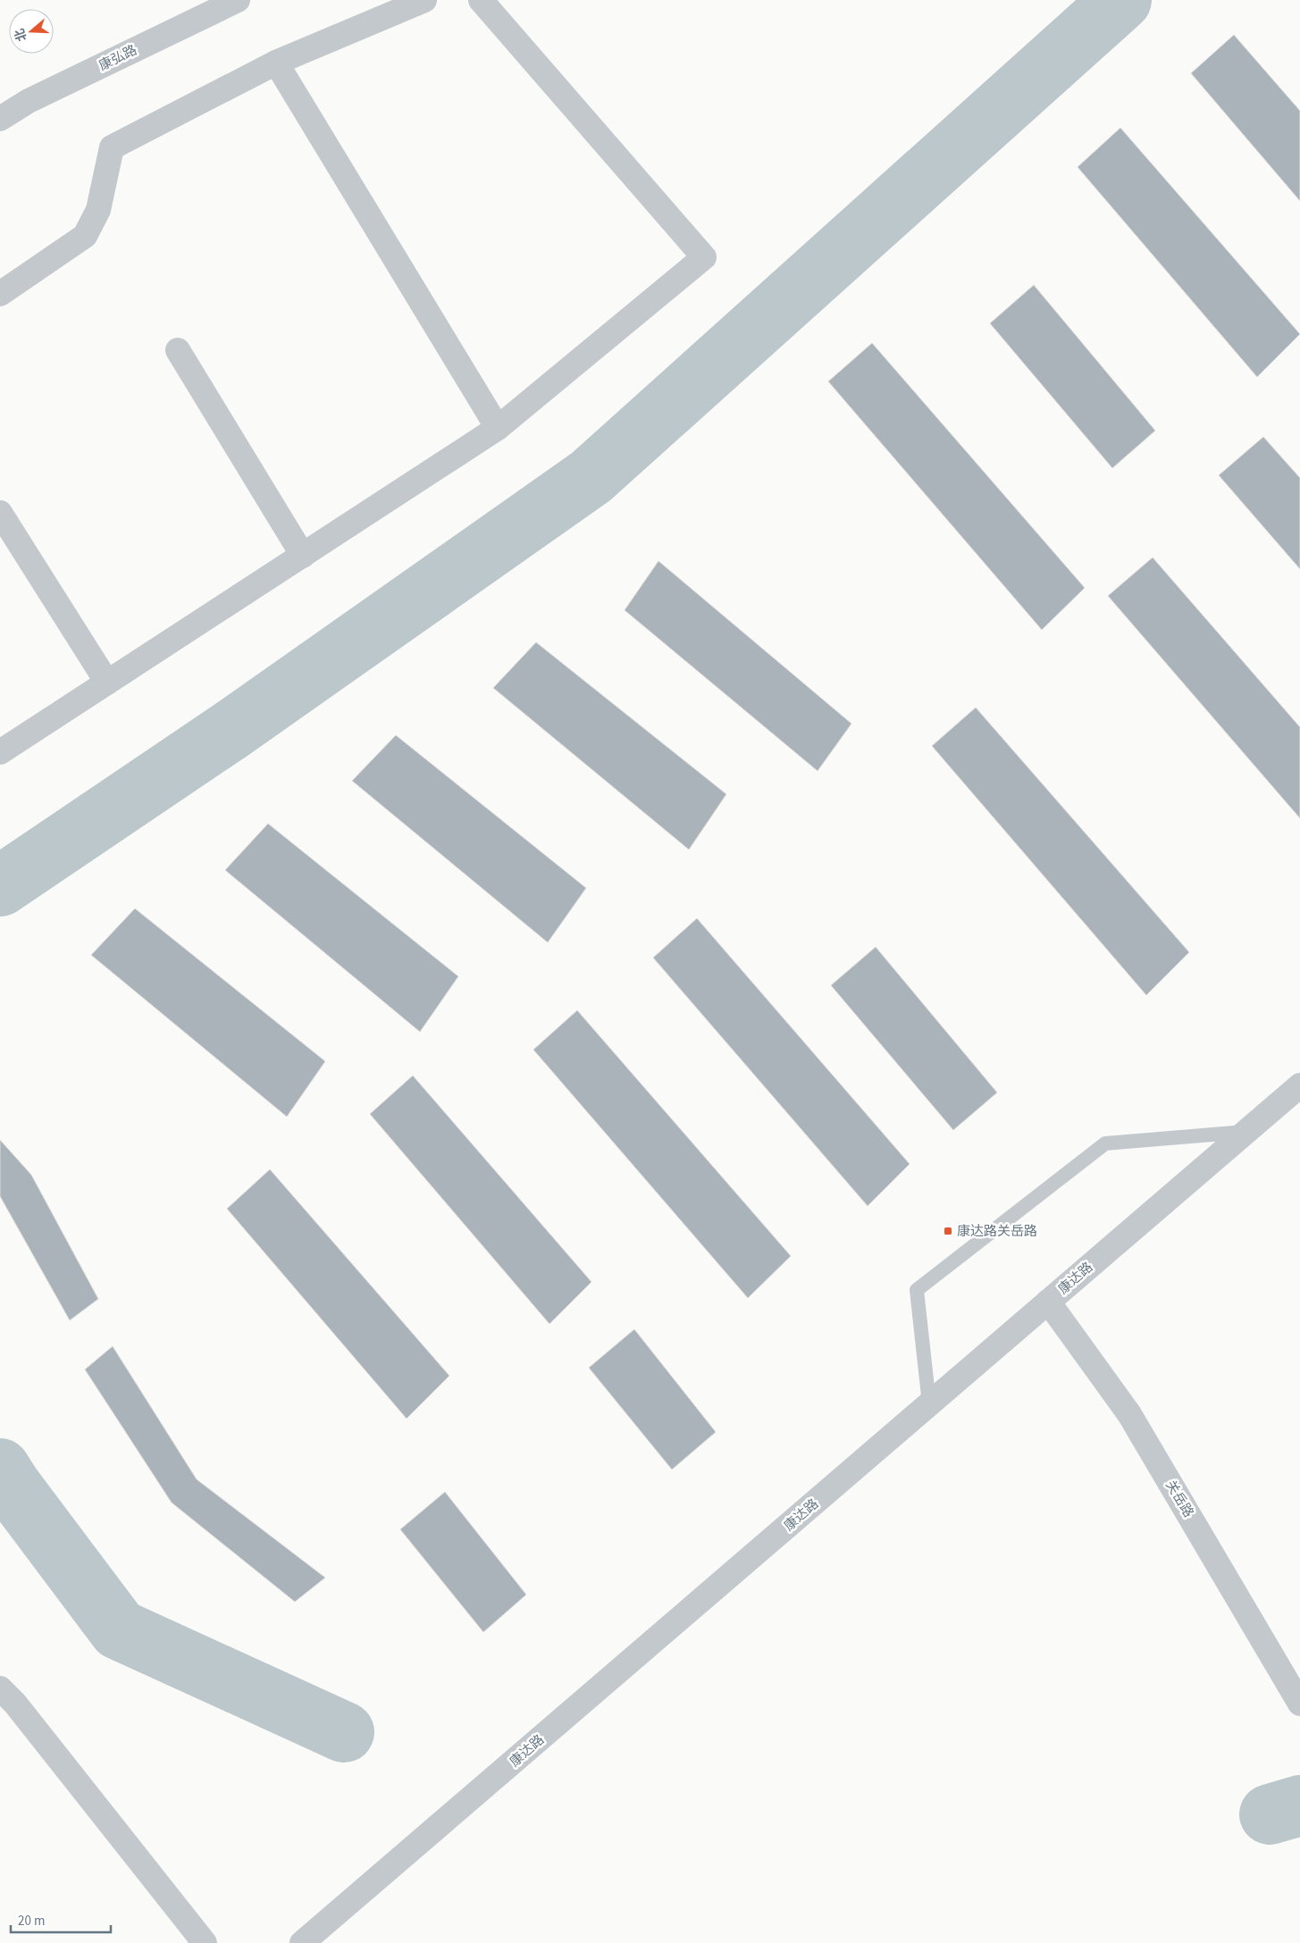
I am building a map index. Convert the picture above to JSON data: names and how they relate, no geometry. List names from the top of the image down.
{
  "streets": {
    "street": ["康弘路", "康达路", "关岳路"]
  },
  "crossings": [
    ["康达路", "关岳路"]
  ],
  "places": {
    "transit": ["康达路关岳路"]
  },
  "scale_bar": "20 m",
  "north": "left"
}
